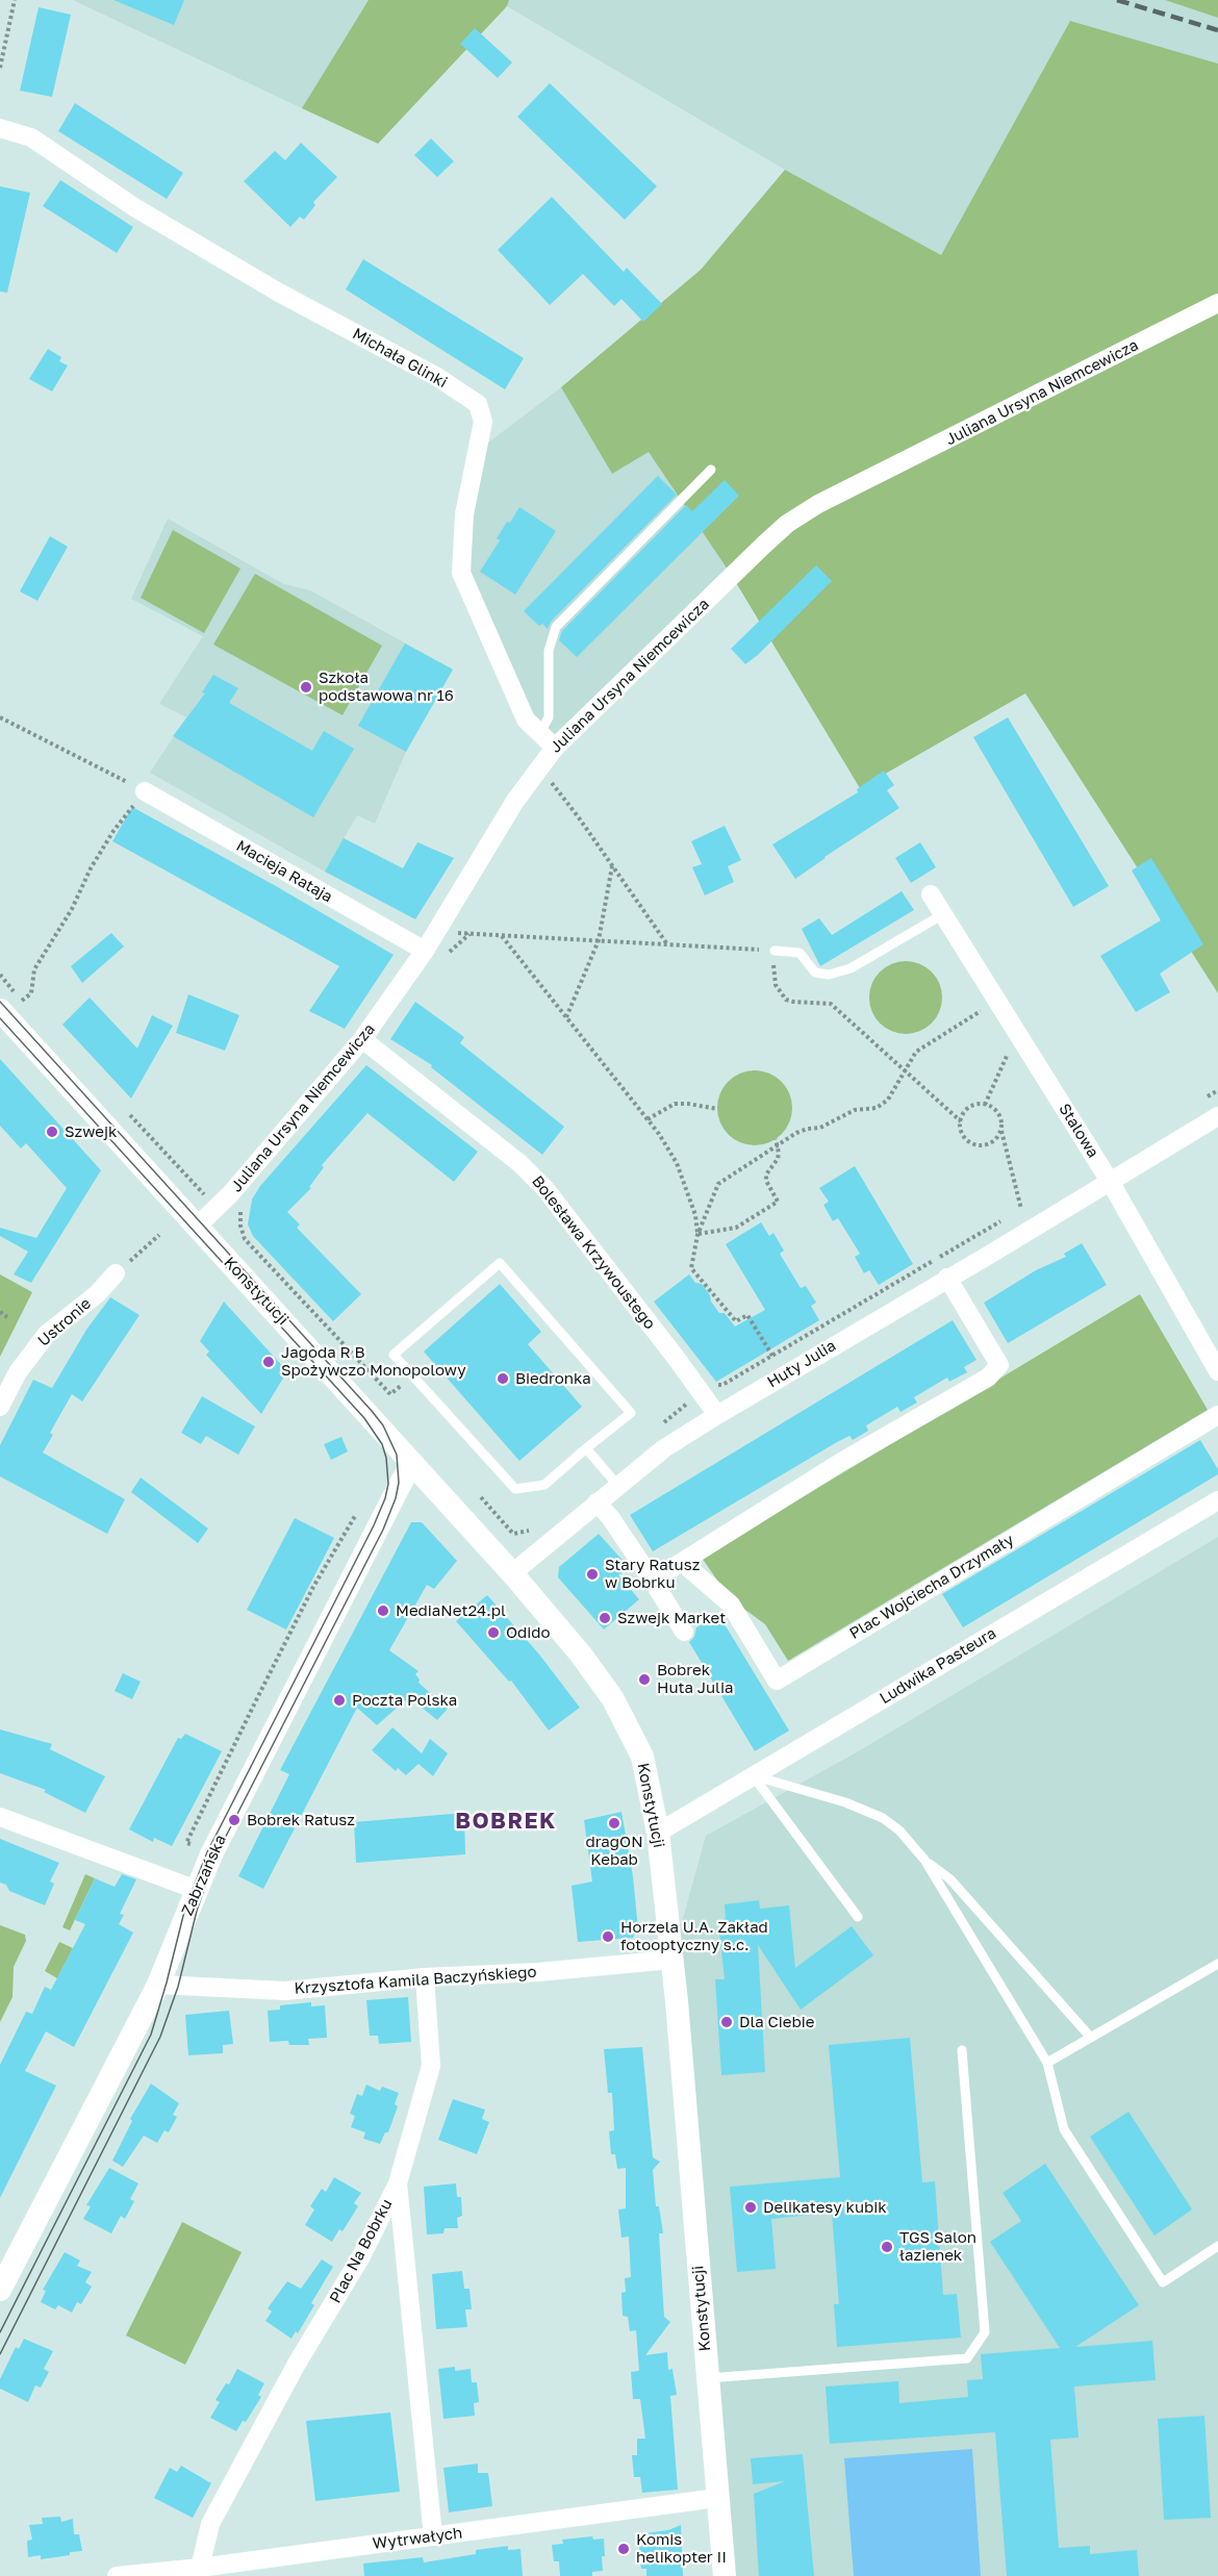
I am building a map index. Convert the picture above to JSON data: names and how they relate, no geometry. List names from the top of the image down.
{
  "streets": {
    "street": [
      "Michała Glinki",
      "Juliana Ursyna Niemcewicza",
      "Macieja Rataja",
      "Stalowa",
      "Bolesława Krzywoustego",
      "Konstytucji",
      "Ustronie",
      "Huty Julia",
      "Plac Wojciecha Drzymały",
      "Ludwika Pasteura",
      "Zabrzańska",
      "Krzysztofa Kamila Baczyńskiego",
      "Plac Na Bobrku",
      "Wytrwałych"
    ]
  },
  "crossings": [
    ["Michała Glinki", "Juliana Ursyna Niemcewicza"],
    ["Juliana Ursyna Niemcewicza", "Macieja Rataja"],
    ["Juliana Ursyna Niemcewicza", "Bolesława Krzywoustego"],
    ["Juliana Ursyna Niemcewicza", "Konstytucji"],
    ["Stalowa", "Huty Julia"],
    ["Bolesława Krzywoustego", "Huty Julia"],
    ["Konstytucji", "Huty Julia"],
    ["Konstytucji", "Ludwika Pasteura"],
    ["Konstytucji", "Zabrzańska"],
    ["Konstytucji", "Krzysztofa Kamila Baczyńskiego"],
    ["Konstytucji", "Wytrwałych"],
    ["Zabrzańska", "Krzysztofa Kamila Baczyńskiego"],
    ["Plac Na Bobrku", "Wytrwałych"]
  ],
  "districts": ["BOBREK"],
  "places": [
    "Szkoła podstawowa nr 16",
    "Szwejk",
    "Jagoda R B Spożywczo Monopolowy",
    "Biedronka",
    "Stary Ratusz w Bobrku",
    "MediaNet24.pl",
    "Szwejk Market",
    "Odido",
    "Bobrek Huta Julia",
    "Poczta Polska",
    "Bobrek Ratusz",
    "dragON Kebab",
    "Horzela U.A. Zakład fotooptyczny s.c.",
    "Dla Ciebie",
    "Delikatesy kubik",
    "TGS Salon łazienek",
    "Komis helikopter II"
  ]
}
